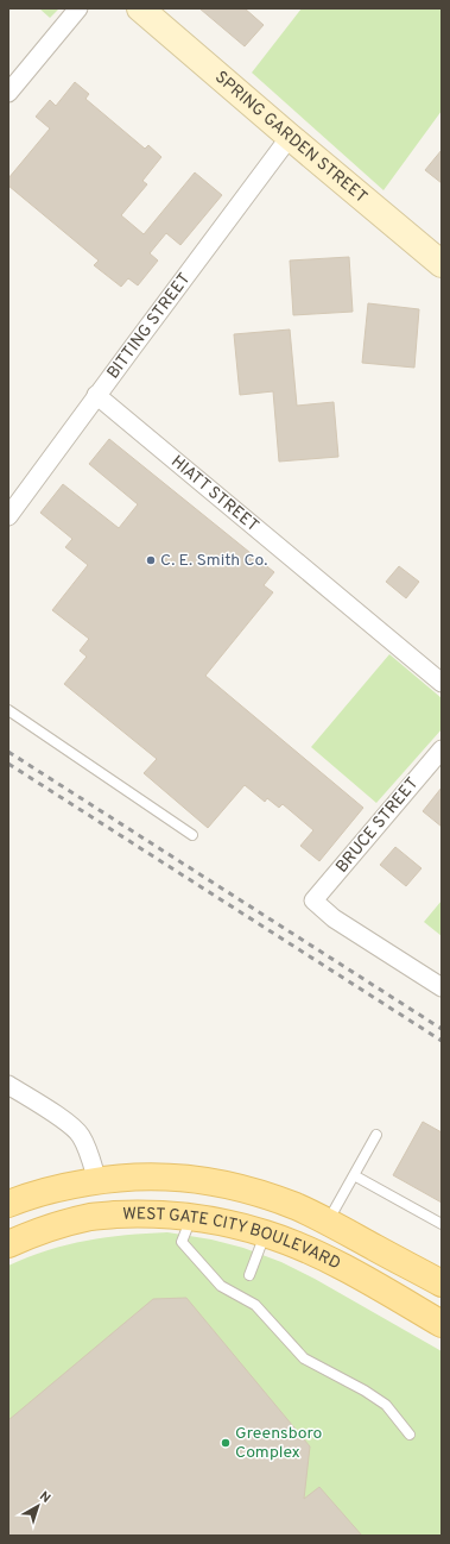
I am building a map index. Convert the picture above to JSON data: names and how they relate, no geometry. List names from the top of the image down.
{
  "streets": {
    "main road": ["SPRING GARDEN STREET", "WEST GATE CITY BOULEVARD"],
    "street": ["BITTING STREET", "HIATT STREET", "BRUCE STREET"]
  },
  "crossings": [
    ["SPRING GARDEN STREET", "BITTING STREET"],
    ["BITTING STREET", "HIATT STREET"]
  ],
  "places": ["C. E. Smith Co.", "Greensboro Complex"],
  "north": "top right"
}
